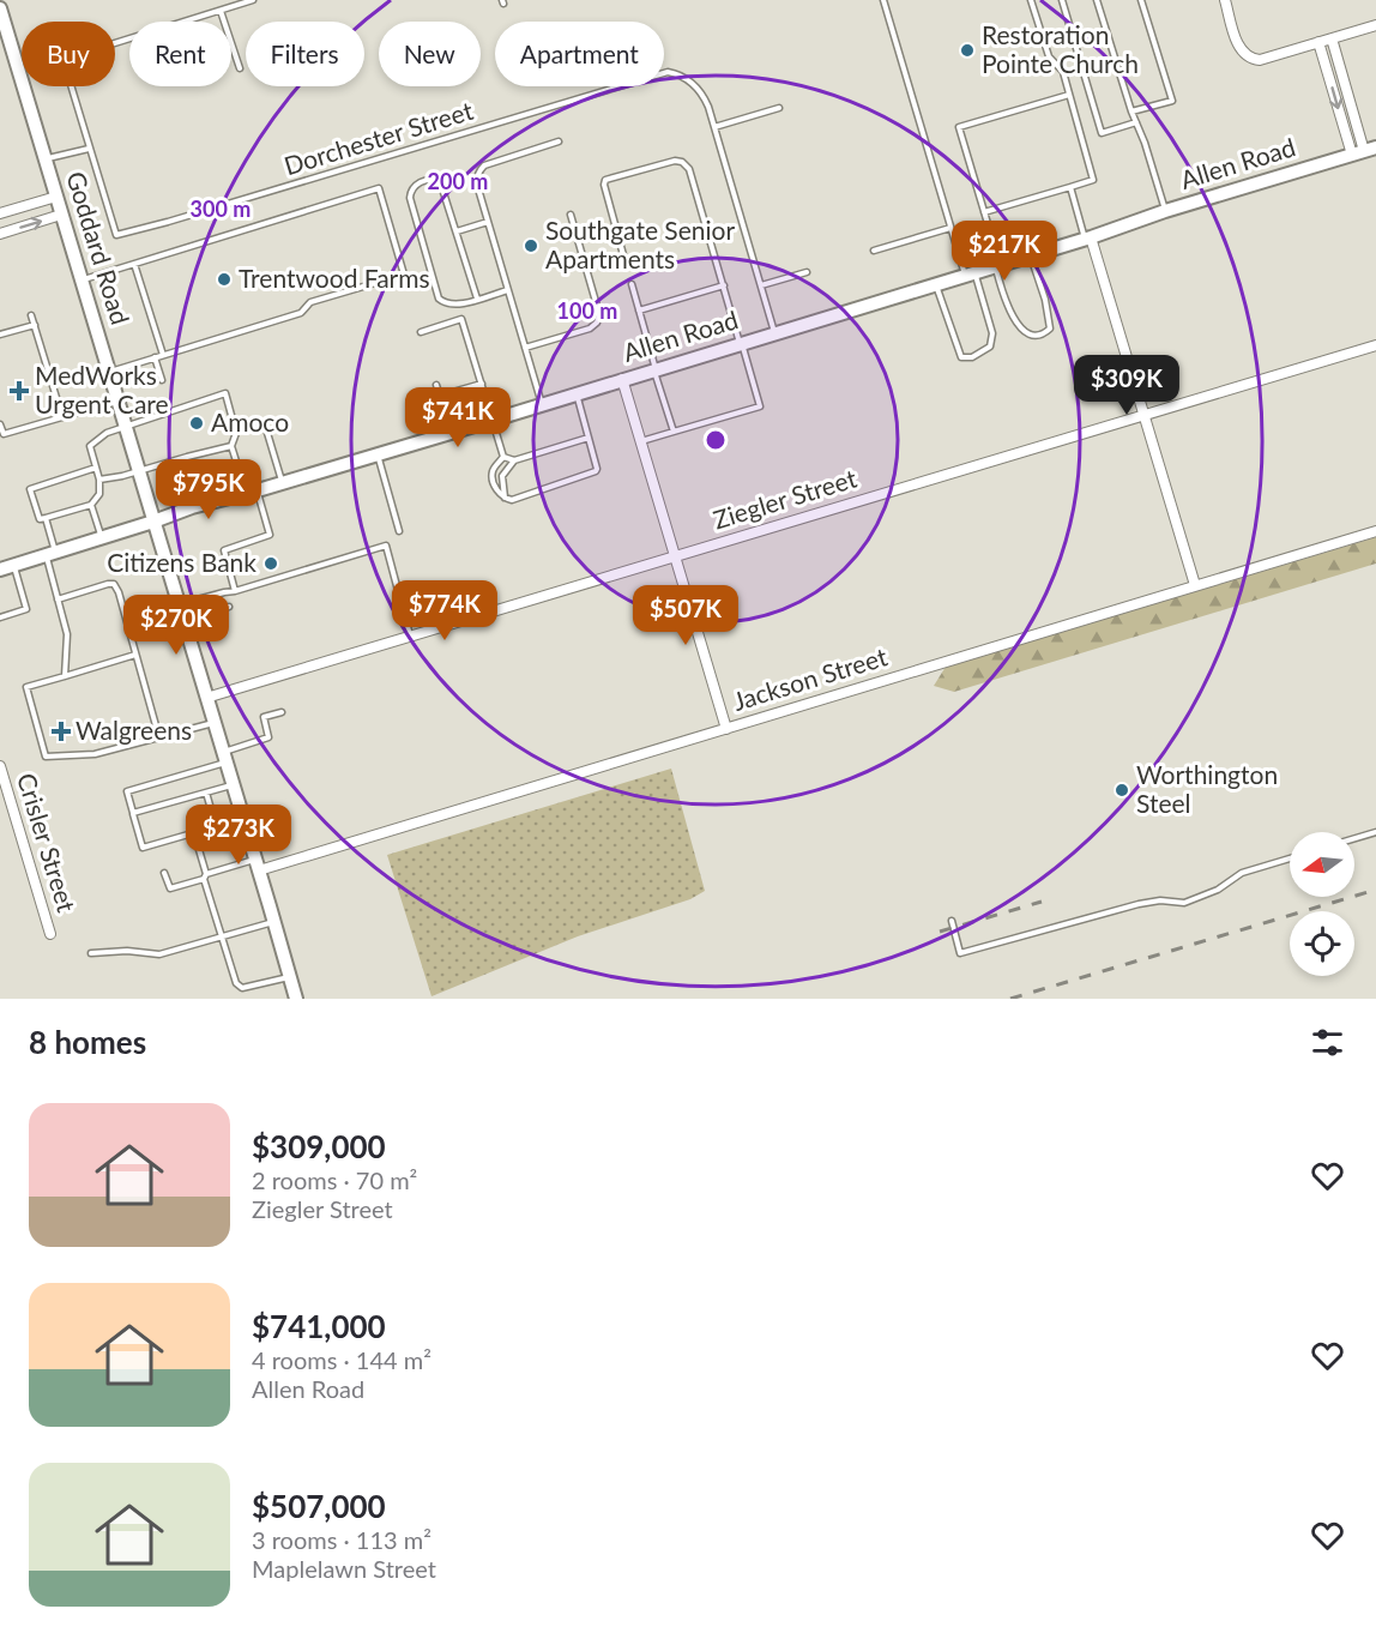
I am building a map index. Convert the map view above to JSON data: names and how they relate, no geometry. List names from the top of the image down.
{
  "streets": {
    "main road": ["Allen Road", "Goddard Road"],
    "street": ["Ziegler Street", "Jackson Street", "Crisler Street"],
    "lane": ["Dorchester Street"]
  },
  "crossings": [
    ["Dorchester Street", "Allen Road"],
    ["Allen Road", "Goddard Road"],
    ["Goddard Road", "Ziegler Street"],
    ["Goddard Road", "Jackson Street"]
  ],
  "places": {
    "other": [
      "Restoration Pointe Church",
      "Southgate Senior Apartments",
      "Trentwood Farms",
      "Amoco",
      "Citizens Bank",
      "Worthington Steel"
    ],
    "health": ["MedWorks Urgent Care", "Walgreens"]
  },
  "north": "left",
  "page": {
    "chip": [
      "Buy",
      "Rent",
      "Filters",
      "New",
      "Apartment"
    ],
    "price": [
      "$217K",
      "$309K",
      "$741K",
      "$795K",
      "$774K",
      "$507K",
      "$270K",
      "$273K"
    ],
    "heading": "8 homes",
    "list": [
      {
        "name": "$309,000",
        "note": "2 rooms · 70 m² · Ziegler Street"
      },
      {
        "name": "$741,000",
        "note": "4 rooms · 144 m² · Allen Road"
      },
      {
        "name": "$507,000",
        "note": "3 rooms · 113 m² · Maplelawn Street"
      }
    ]
  },
  "rings": ["200 m", "300 m", "100 m"]
}
